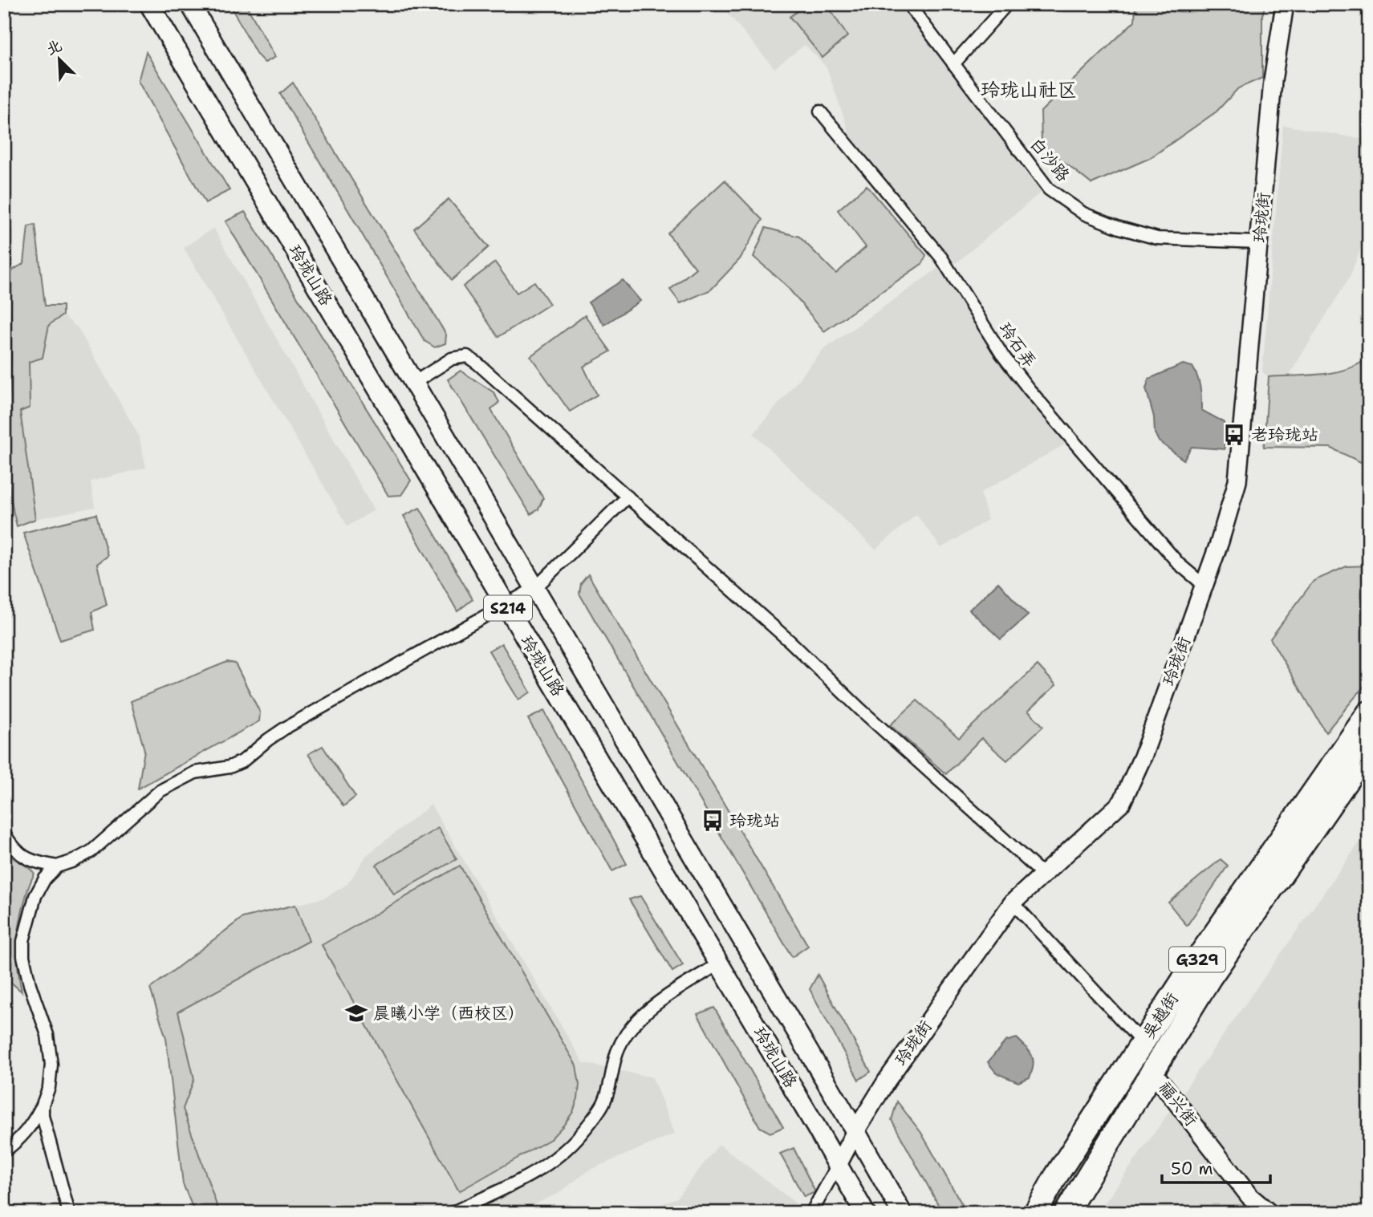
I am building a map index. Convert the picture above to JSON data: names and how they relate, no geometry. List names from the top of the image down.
{
  "streets": {
    "highway": ["G329", "吴越街"],
    "main road": ["玲珑山路", "S214"],
    "street": [
      "白沙路",
      "玲珑街",
      "玲石弄",
      "福兴街"
    ]
  },
  "crossings": [
    ["白沙路", "玲珑街"],
    ["玲珑街", "玲珑山路"],
    ["玲珑街", "玲石弄"],
    ["吴越街", "福兴街"]
  ],
  "districts": ["玲珑山社区"],
  "places": {
    "bus stop": ["老玲珑站", "玲珑站"],
    "school or university": ["晨曦小学（西校区）"]
  },
  "scale_bar": "50 m",
  "north": "top left"
}
